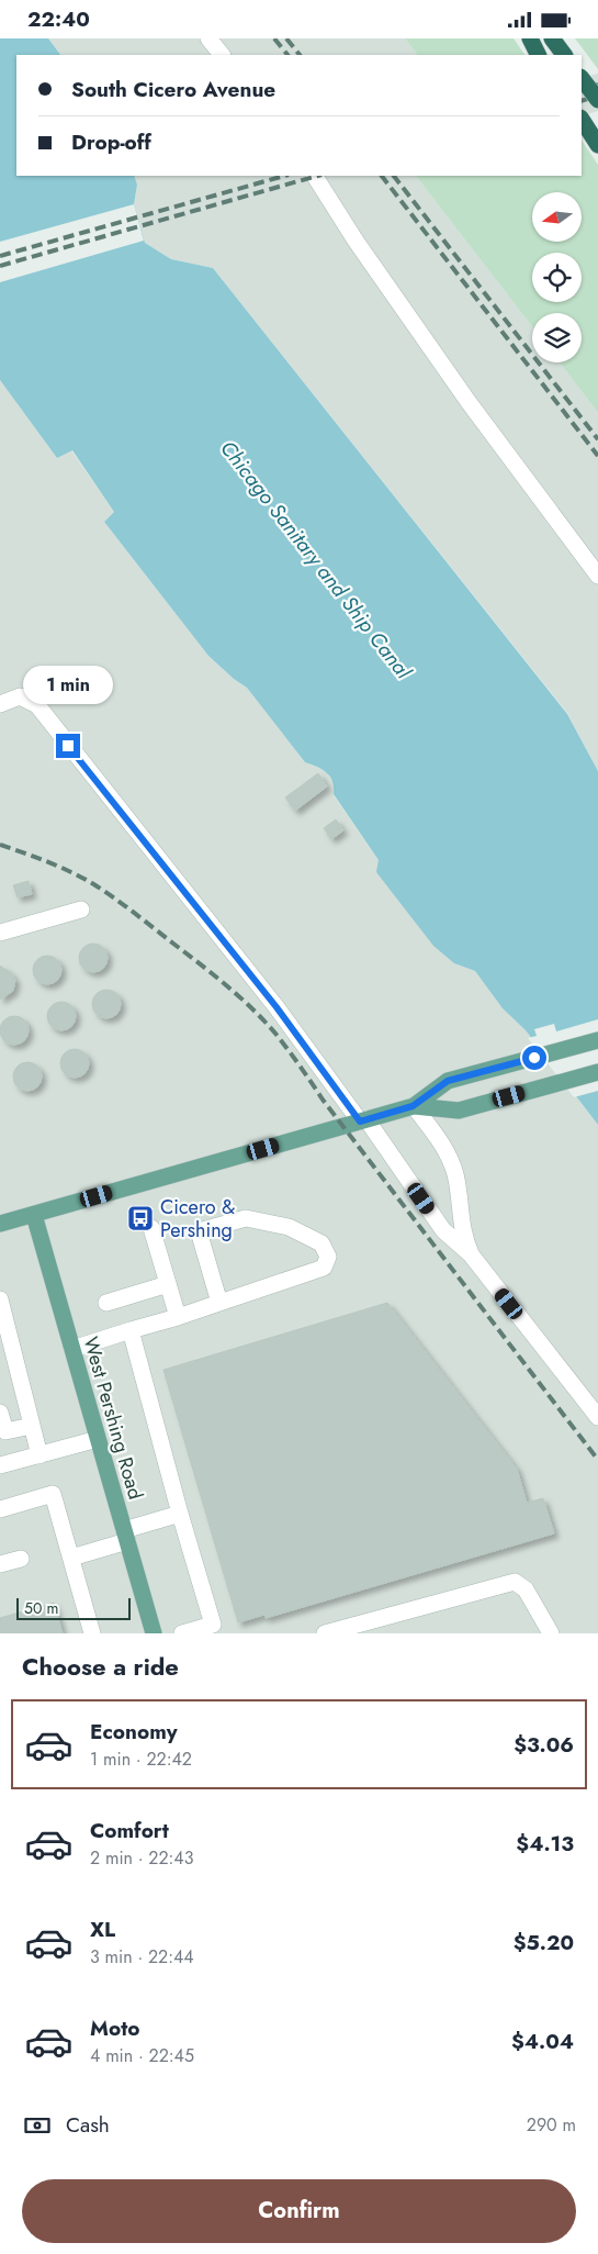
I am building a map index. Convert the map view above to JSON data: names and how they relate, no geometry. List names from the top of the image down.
{
  "streets": {
    "main road": ["West Pershing Road"]
  },
  "water": ["Chicago Sanitary and Ship Canal"],
  "places": {
    "bus stop": ["Cicero & Pershing"]
  },
  "scale_bar": "50 m",
  "north": "left",
  "page": {
    "status": "22:40",
    "banner": ["South Cicero Avenue", "Drop-off"],
    "bubble": "1 min",
    "scale": "50 m",
    "heading": "Choose a ride",
    "list": [
      {
        "name": "Economy",
        "note": "1 min · 22:42",
        "value": "$3.06"
      },
      {
        "name": "Comfort",
        "note": "2 min · 22:43",
        "value": "$4.13"
      },
      {
        "name": "XL",
        "note": "3 min · 22:44",
        "value": "$5.20"
      },
      {
        "name": "Moto",
        "note": "4 min · 22:45",
        "value": "$4.04"
      }
    ],
    "pay": ["Cash", "290 m"],
    "buttons": "Confirm"
  }
}
